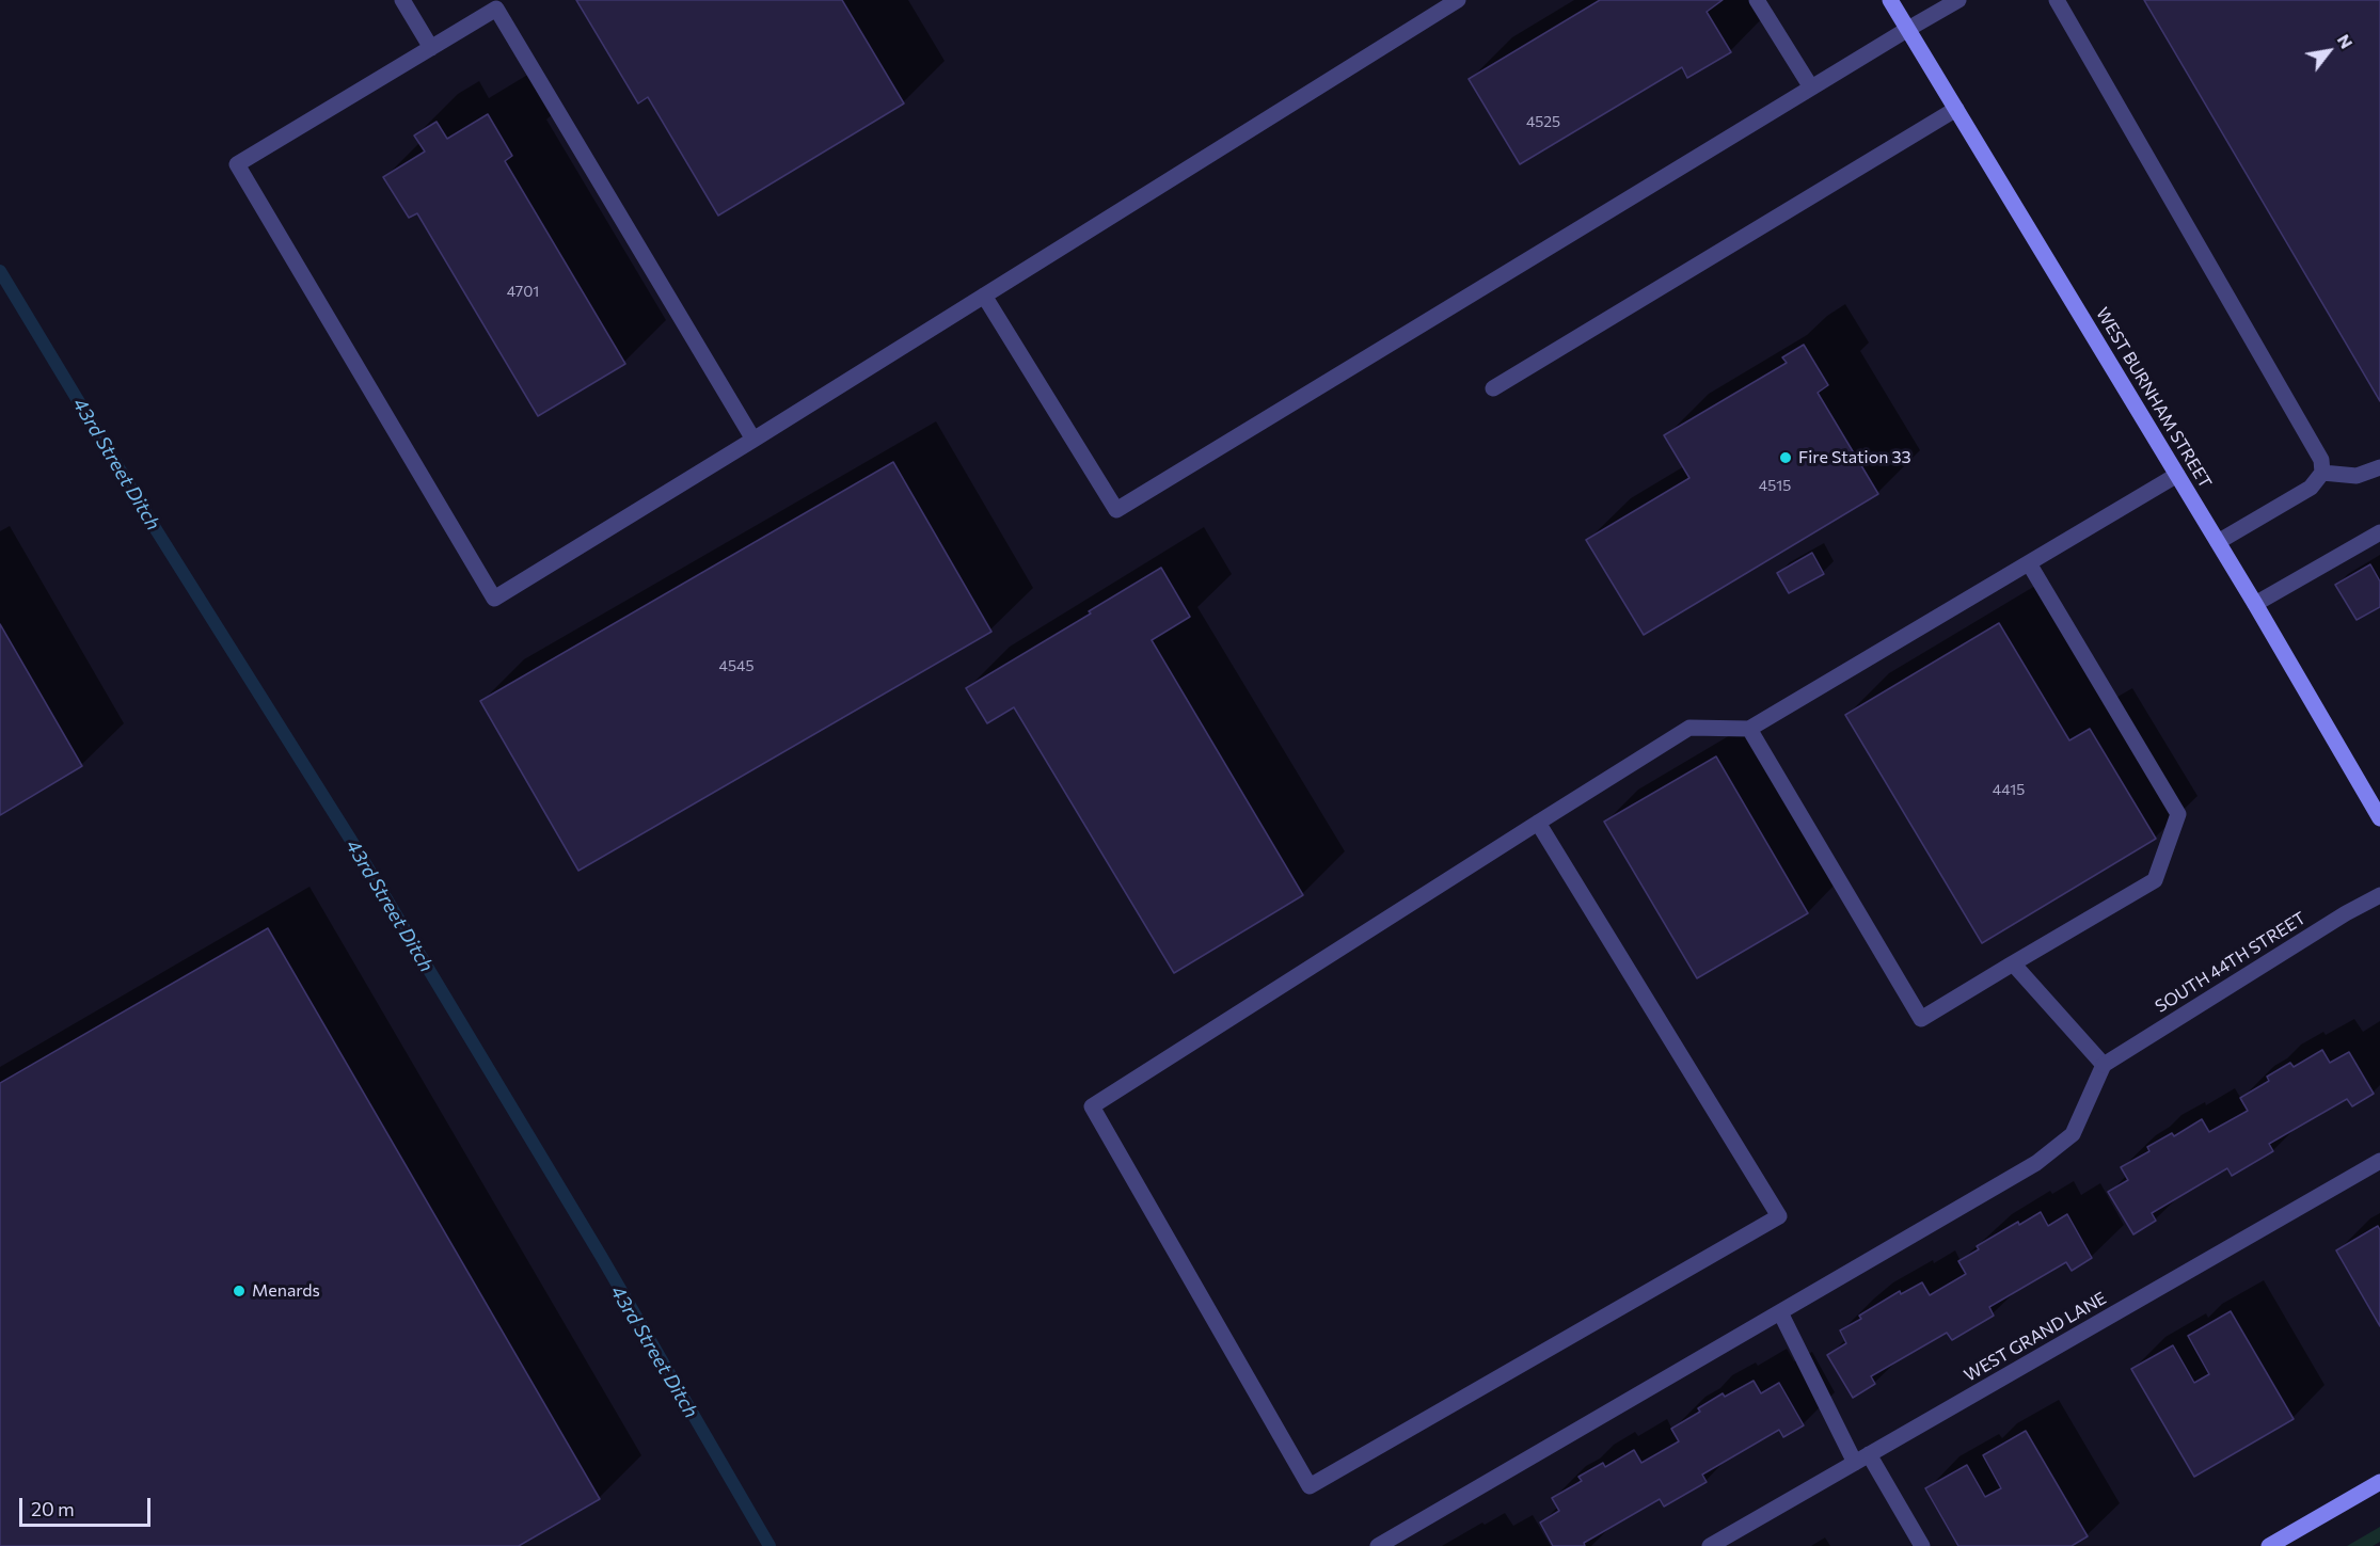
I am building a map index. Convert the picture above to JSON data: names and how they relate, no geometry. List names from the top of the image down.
{
  "streets": {
    "street": ["WEST BURNHAM STREET", "SOUTH 44TH STREET", "WEST GRAND LANE"]
  },
  "water": ["43rd Street Ditch"],
  "places": ["Fire Station 33", "Menards"],
  "house_numbers": [
    "4525",
    "4701",
    "4515",
    "4545",
    "4415"
  ],
  "scale_bar": "20 m",
  "north": "top right"
}
